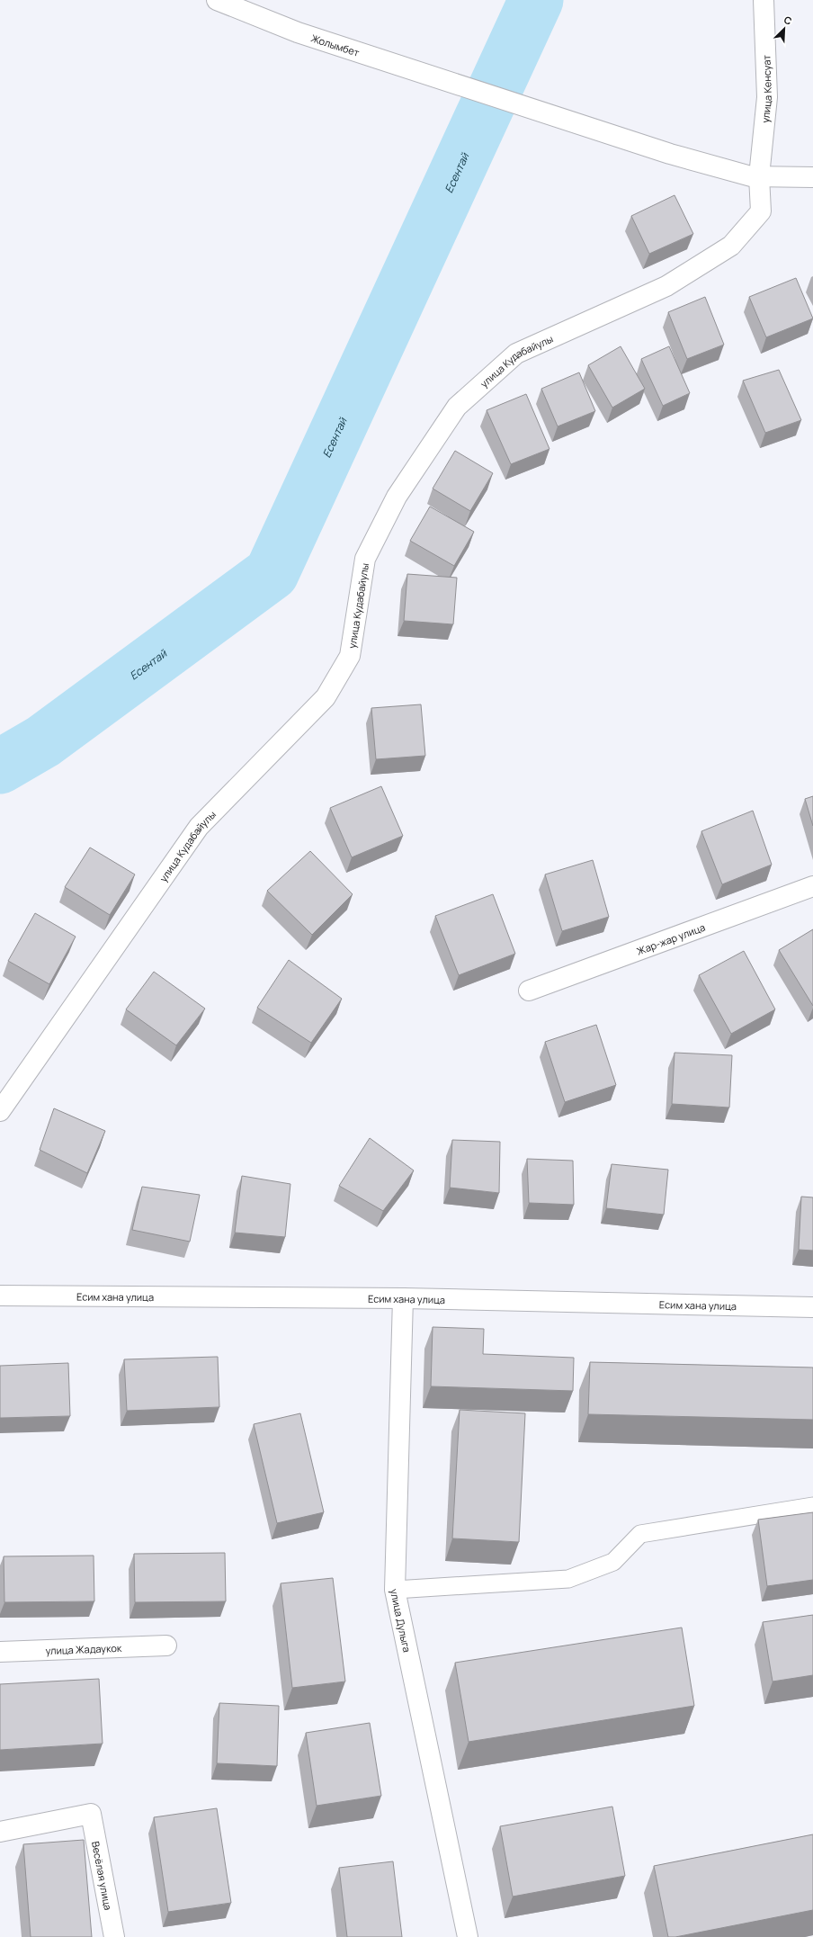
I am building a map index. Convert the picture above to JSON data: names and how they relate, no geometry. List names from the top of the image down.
{
  "streets": {
    "street": [
      "Жолымбет",
      "улица Кенсуат",
      "улица Кудабайулы",
      "Жар-жар улица",
      "Есим хана улица",
      "улица Дулыга",
      "улица Жадаукок",
      "Весёлая улица"
    ]
  },
  "crossings": [
    ["Жолымбет", "улица Кенсуат"],
    ["Жолымбет", "улица Кудабайулы"],
    ["улица Кенсуат", "улица Кудабайулы"],
    ["Есим хана улица", "улица Дулыга"]
  ],
  "water": ["Есентай"],
  "north": "top right"
}
